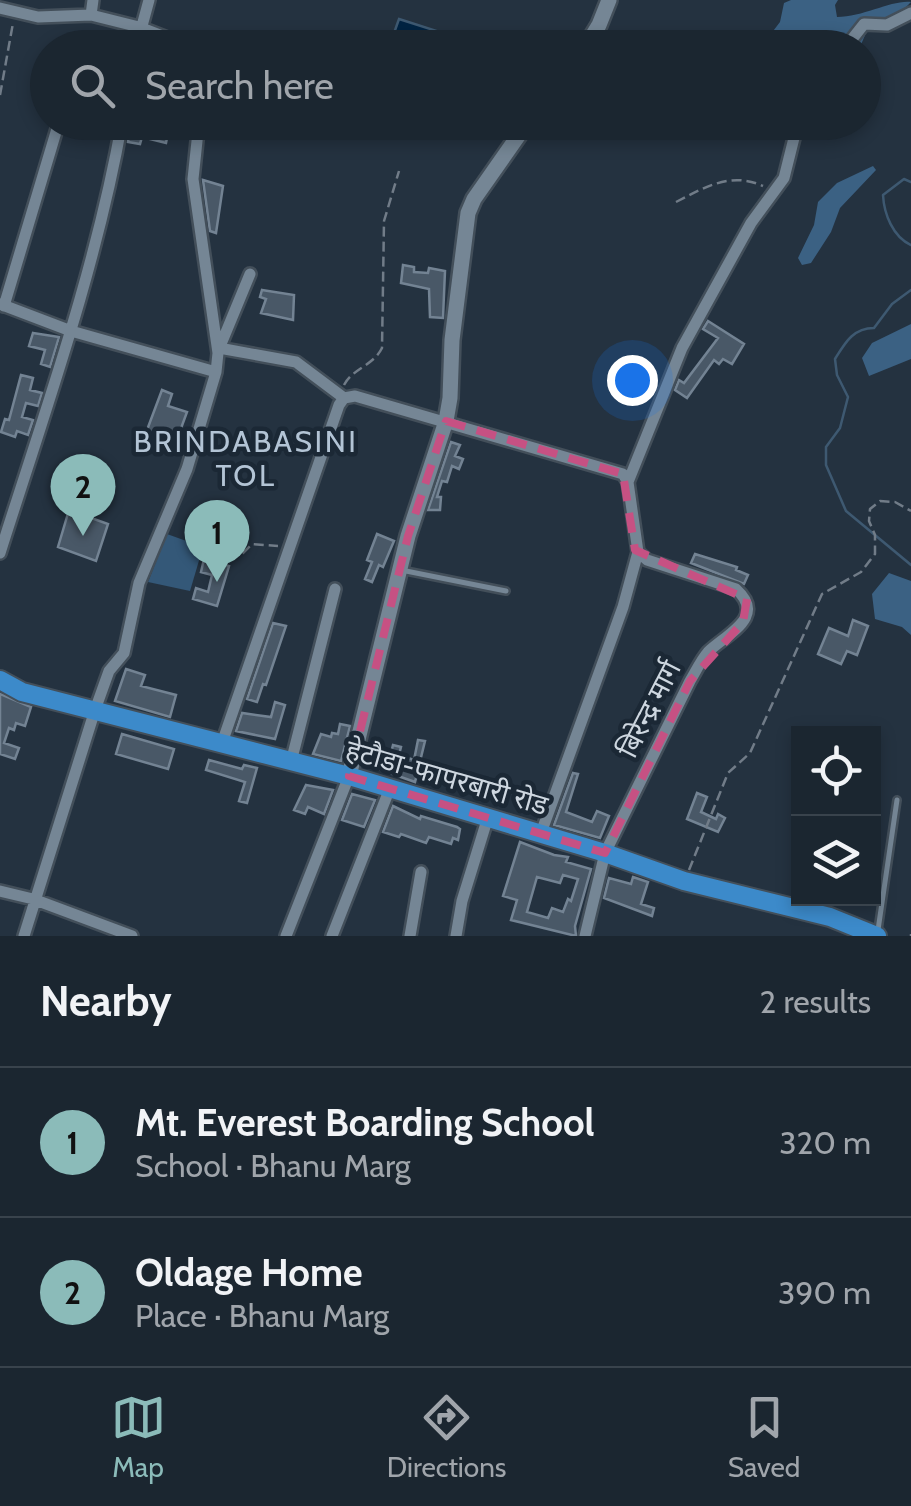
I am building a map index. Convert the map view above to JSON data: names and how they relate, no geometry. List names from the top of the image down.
{
  "streets": {
    "highway": ["हेटौडा-फापरबारी रोड"],
    "street": ["बिरेन्द्र मार्ग"]
  },
  "crossings": [
    ["बिरेन्द्र मार्ग", "हेटौडा-फापरबारी रोड"]
  ],
  "districts": ["BRINDABASINI TOL"],
  "page": {
    "search": "Search here",
    "pins": ["2", "1"],
    "heading": ["Nearby", "2 results"],
    "list": [
      {
        "mark": "1",
        "name": "Mt. Everest Boarding School",
        "note": "School · Bhanu Marg",
        "value": "320 m"
      },
      {
        "mark": "2",
        "name": "Oldage Home",
        "note": "Place · Bhanu Marg",
        "value": "390 m"
      }
    ],
    "nav": ["Map", "Directions", "Saved"]
  }
}
